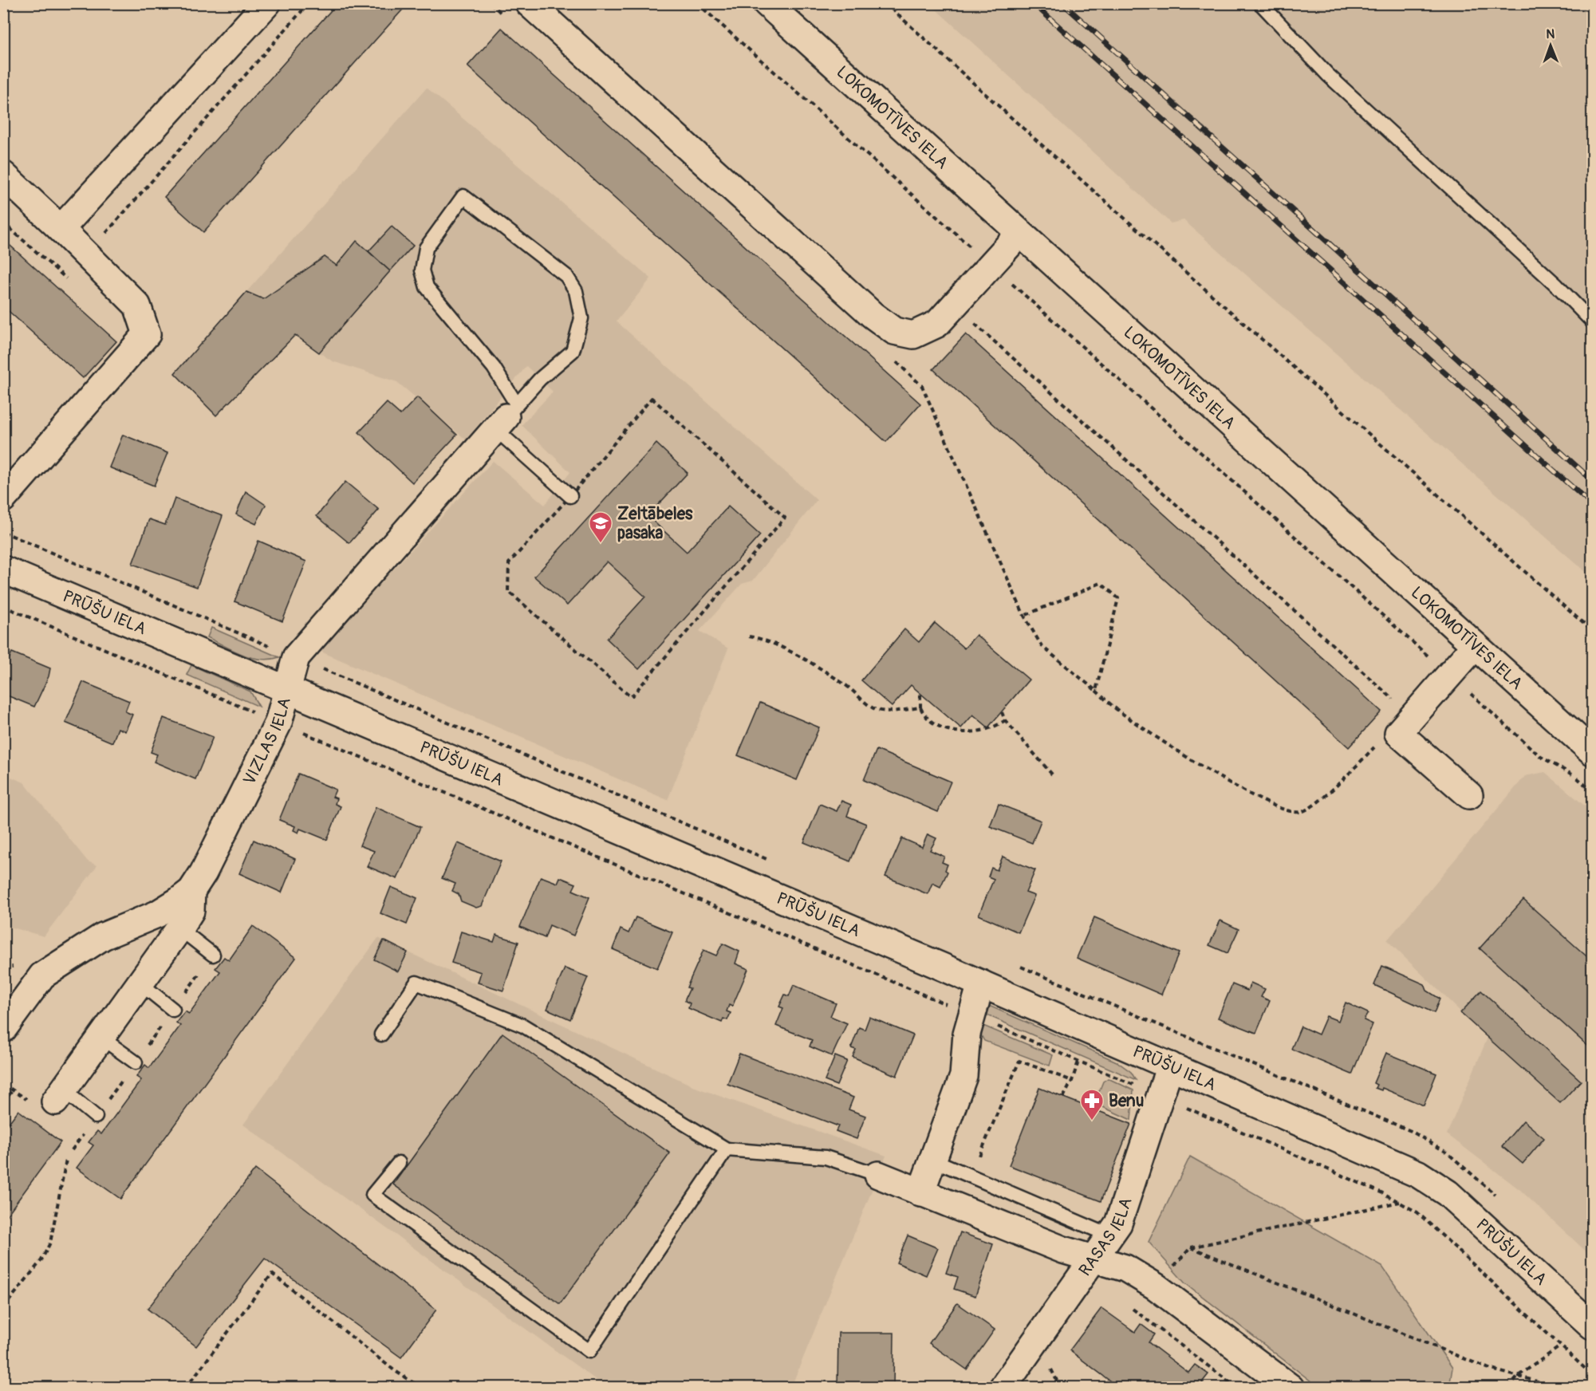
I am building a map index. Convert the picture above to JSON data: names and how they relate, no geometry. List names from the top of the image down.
{
  "streets": {
    "street": [
      "LOKOMOTĪVES IELA",
      "PRŪŠU IELA",
      "VIZLAS IELA",
      "RASAS IELA"
    ]
  },
  "crossings": [
    ["PRŪŠU IELA", "VIZLAS IELA"],
    ["PRŪŠU IELA", "RASAS IELA"]
  ],
  "places": {
    "school or university": ["Zeltābeles pasaka"],
    "pharmacy": ["Benu"]
  },
  "north": "top"
}
